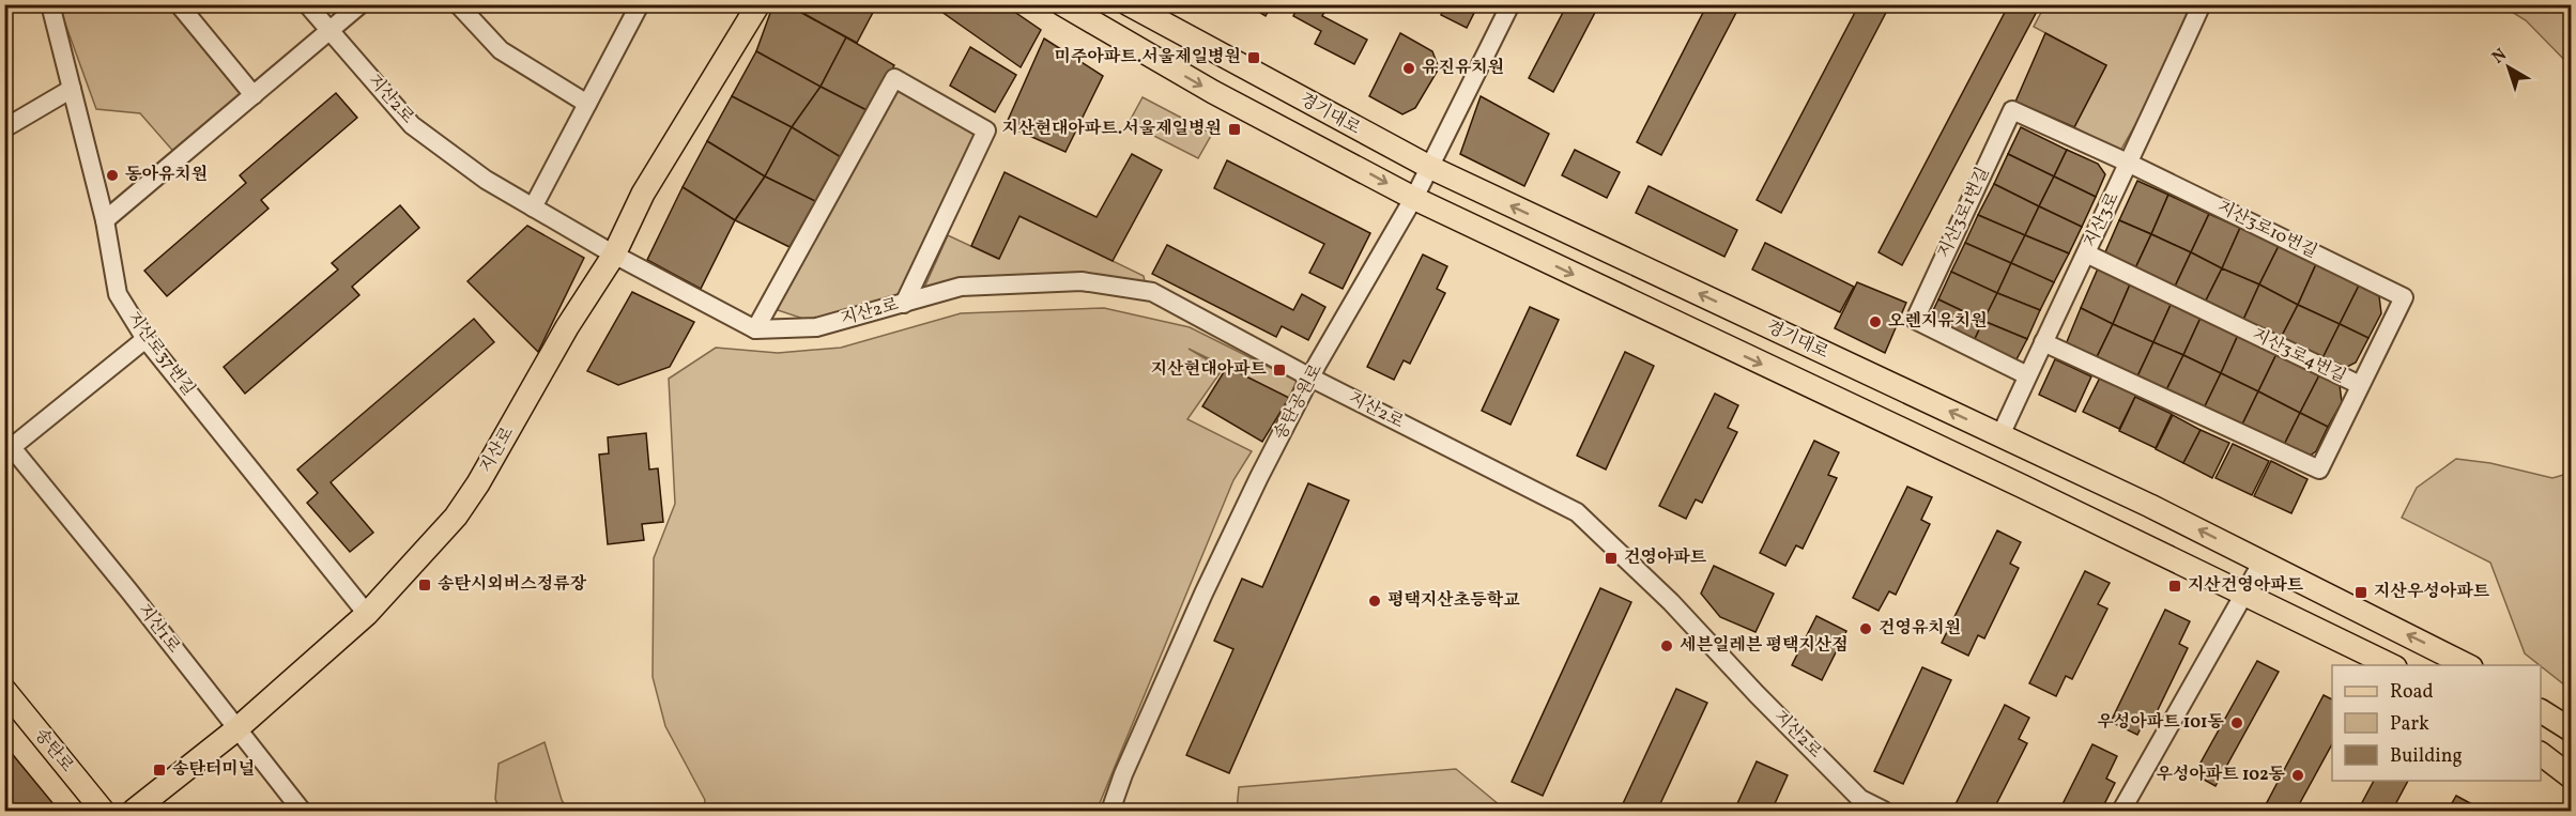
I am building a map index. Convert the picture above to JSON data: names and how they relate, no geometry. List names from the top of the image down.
{
  "streets": {
    "main road": ["경기대로", "지산로", "송탄로"],
    "street": [
      "지산2로",
      "지산3로1번길",
      "지산3로",
      "지산3로10번길",
      "지산로37번길",
      "지산3로4번길",
      "송탄공원로",
      "지산1로"
    ]
  },
  "crossings": [
    ["지산2로", "송탄공원로"],
    ["지산2로", "지산로"],
    ["경기대로", "지산3로"],
    ["경기대로", "송탄공원로"],
    ["지산3로1번길", "지산3로"],
    ["지산3로1번길", "지산3로10번길"],
    ["지산3로", "지산3로10번길"],
    ["지산3로", "지산3로4번길"],
    ["지산3로10번길", "지산3로4번길"],
    ["지산로37번길", "지산로"],
    ["지산로37번길", "지산1로"],
    ["지산로", "지산1로"]
  ],
  "places": {
    "transit": [
      "미주아파트.서울제일병원",
      "지산현대아파트.서울제일병원",
      "지산현대아파트",
      "건영아파트",
      "송탄시외버스정류장",
      "지산건영아파트",
      "지산우성아파트",
      "송탄터미널"
    ],
    "other": [
      "유진유치원",
      "동아유치원",
      "오렌지유치원",
      "평택지산초등학교",
      "건영유치원",
      "세븐일레븐 평택지산점",
      "우성아파트 101동",
      "우성아파트 102동"
    ]
  },
  "legend": ["Road", "Park", "Building"],
  "north": "top left"
}
